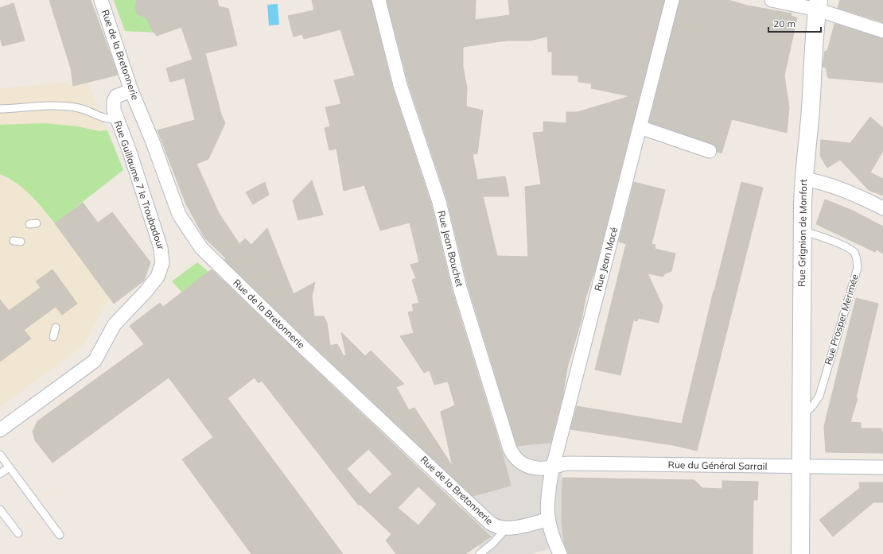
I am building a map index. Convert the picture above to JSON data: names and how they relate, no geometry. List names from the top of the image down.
{
  "streets": {
    "street": [
      "Rue de la Bretonnerie",
      "Rue Guillaume 7 le Troubadour",
      "Rue Grignion de Monfort",
      "Rue Jean Bouchet",
      "Rue Jean Macé",
      "Rue du Général Sarrail"
    ],
    "lane": ["Rue Prosper Merimée"]
  },
  "crossings": [
    ["Rue de la Bretonnerie", "Rue Guillaume 7 le Troubadour"],
    ["Rue Grignion de Monfort", "Rue Prosper Merimée"],
    ["Rue Grignion de Monfort", "Rue du Général Sarrail"],
    ["Rue Jean Bouchet", "Rue Jean Macé"],
    ["Rue Jean Bouchet", "Rue du Général Sarrail"],
    ["Rue Jean Macé", "Rue du Général Sarrail"]
  ],
  "scale_bar": "20 m"
}
